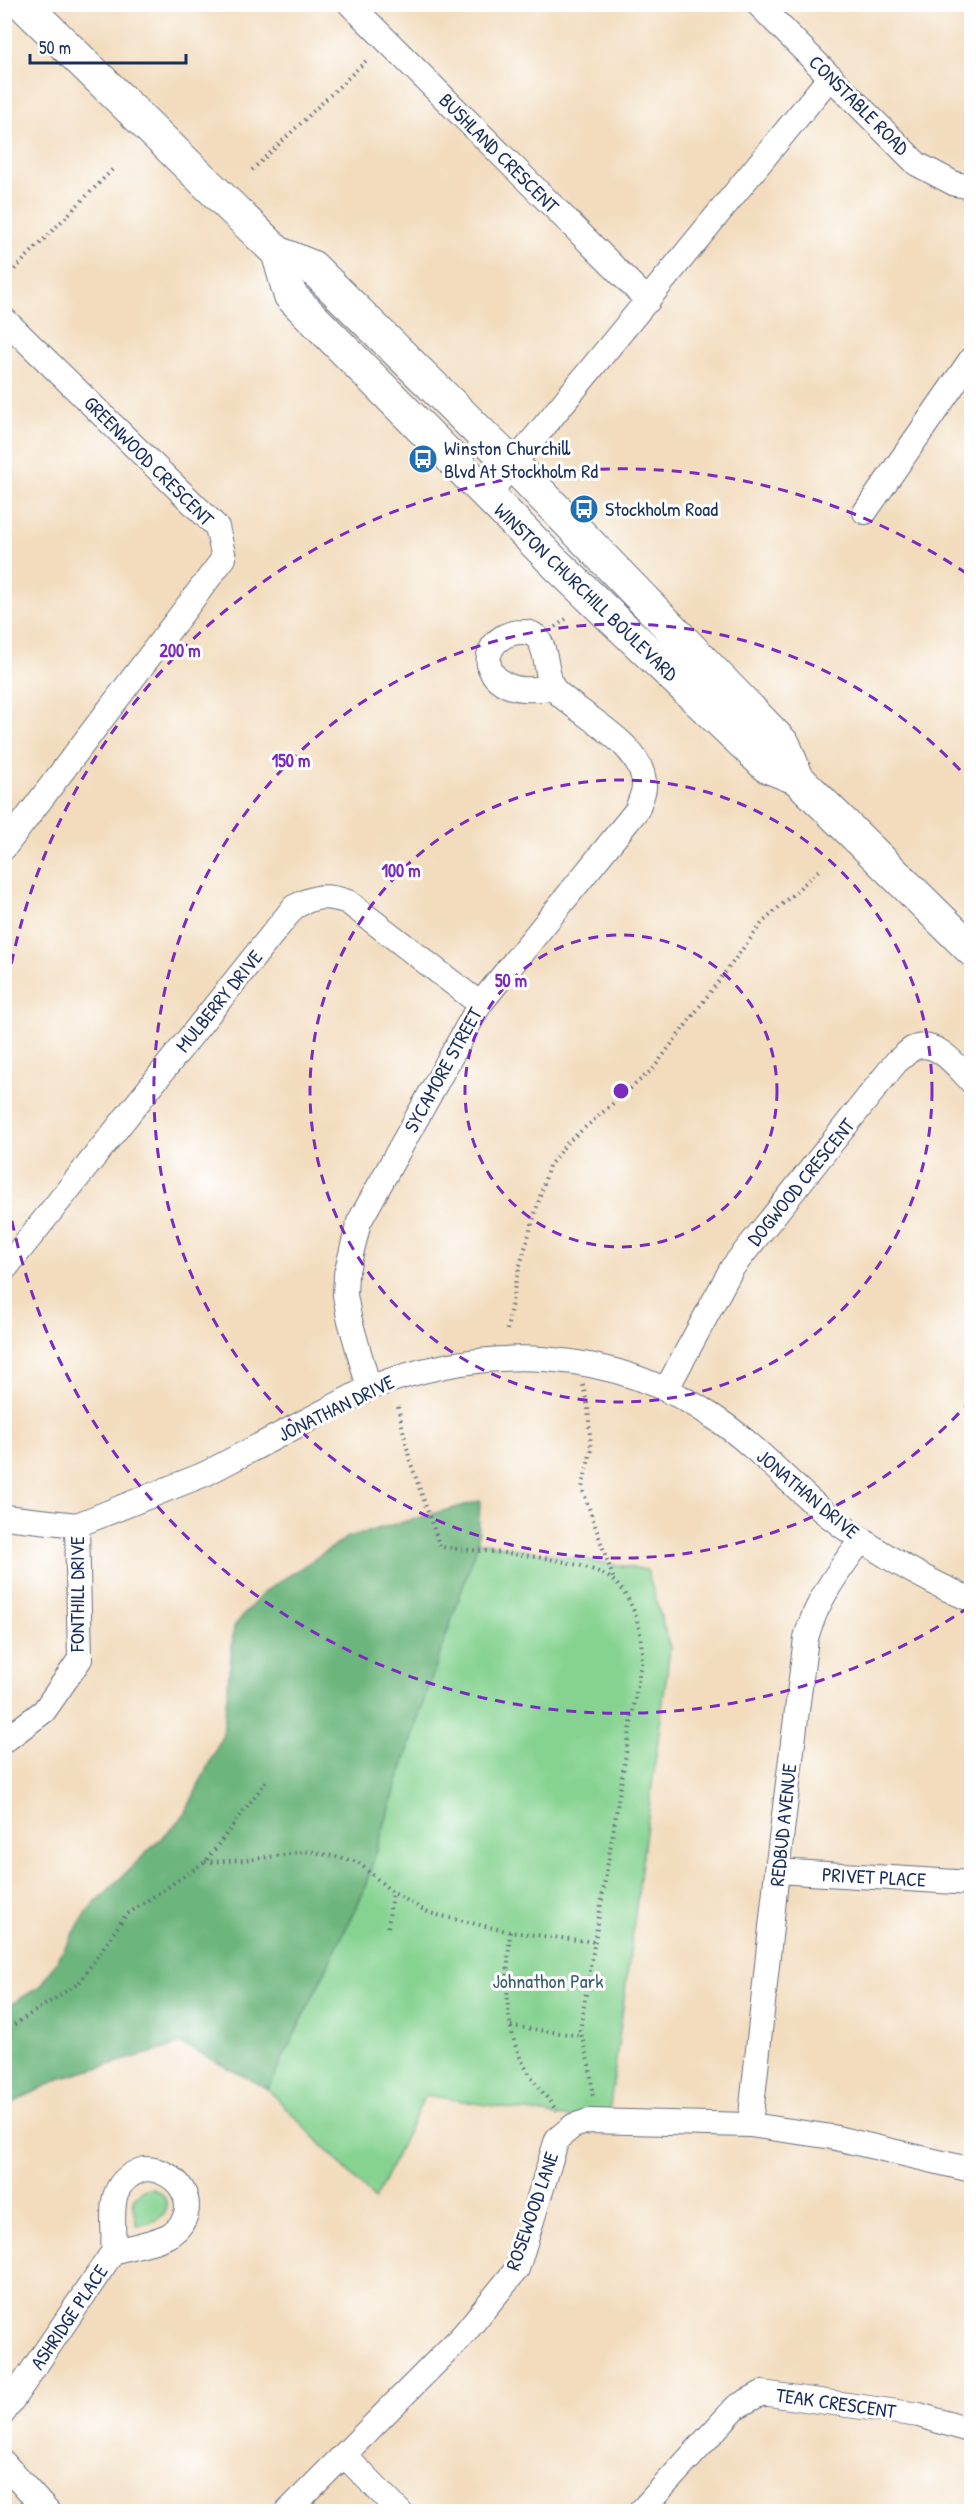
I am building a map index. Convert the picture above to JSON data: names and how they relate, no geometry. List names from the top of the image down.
{
  "streets": {
    "main road": ["WINSTON CHURCHILL BOULEVARD"],
    "street": [
      "CONSTABLE ROAD",
      "BUSHLAND CRESCENT",
      "GREENWOOD CRESCENT",
      "MULBERRY DRIVE",
      "SYCAMORE STREET",
      "DOGWOOD CRESCENT",
      "JONATHAN DRIVE",
      "FONTHILL DRIVE",
      "REDBUD AVENUE",
      "PRIVET PLACE",
      "ROSEWOOD LANE",
      "ASHRIDGE PLACE",
      "TEAK CRESCENT"
    ]
  },
  "crossings": [
    ["MULBERRY DRIVE", "SYCAMORE STREET"],
    ["SYCAMORE STREET", "JONATHAN DRIVE"],
    ["DOGWOOD CRESCENT", "JONATHAN DRIVE"],
    ["JONATHAN DRIVE", "FONTHILL DRIVE"],
    ["JONATHAN DRIVE", "REDBUD AVENUE"],
    ["REDBUD AVENUE", "PRIVET PLACE"],
    ["REDBUD AVENUE", "ROSEWOOD LANE"]
  ],
  "parks": ["Johnathon Park"],
  "places": {
    "bus stop": ["Winston Churchill Blvd At Stockholm Rd", "Stockholm Road"]
  },
  "scale_bar": "50 m",
  "rings": [
    "200 m",
    "150 m",
    "100 m",
    "50 m"
  ]
}
